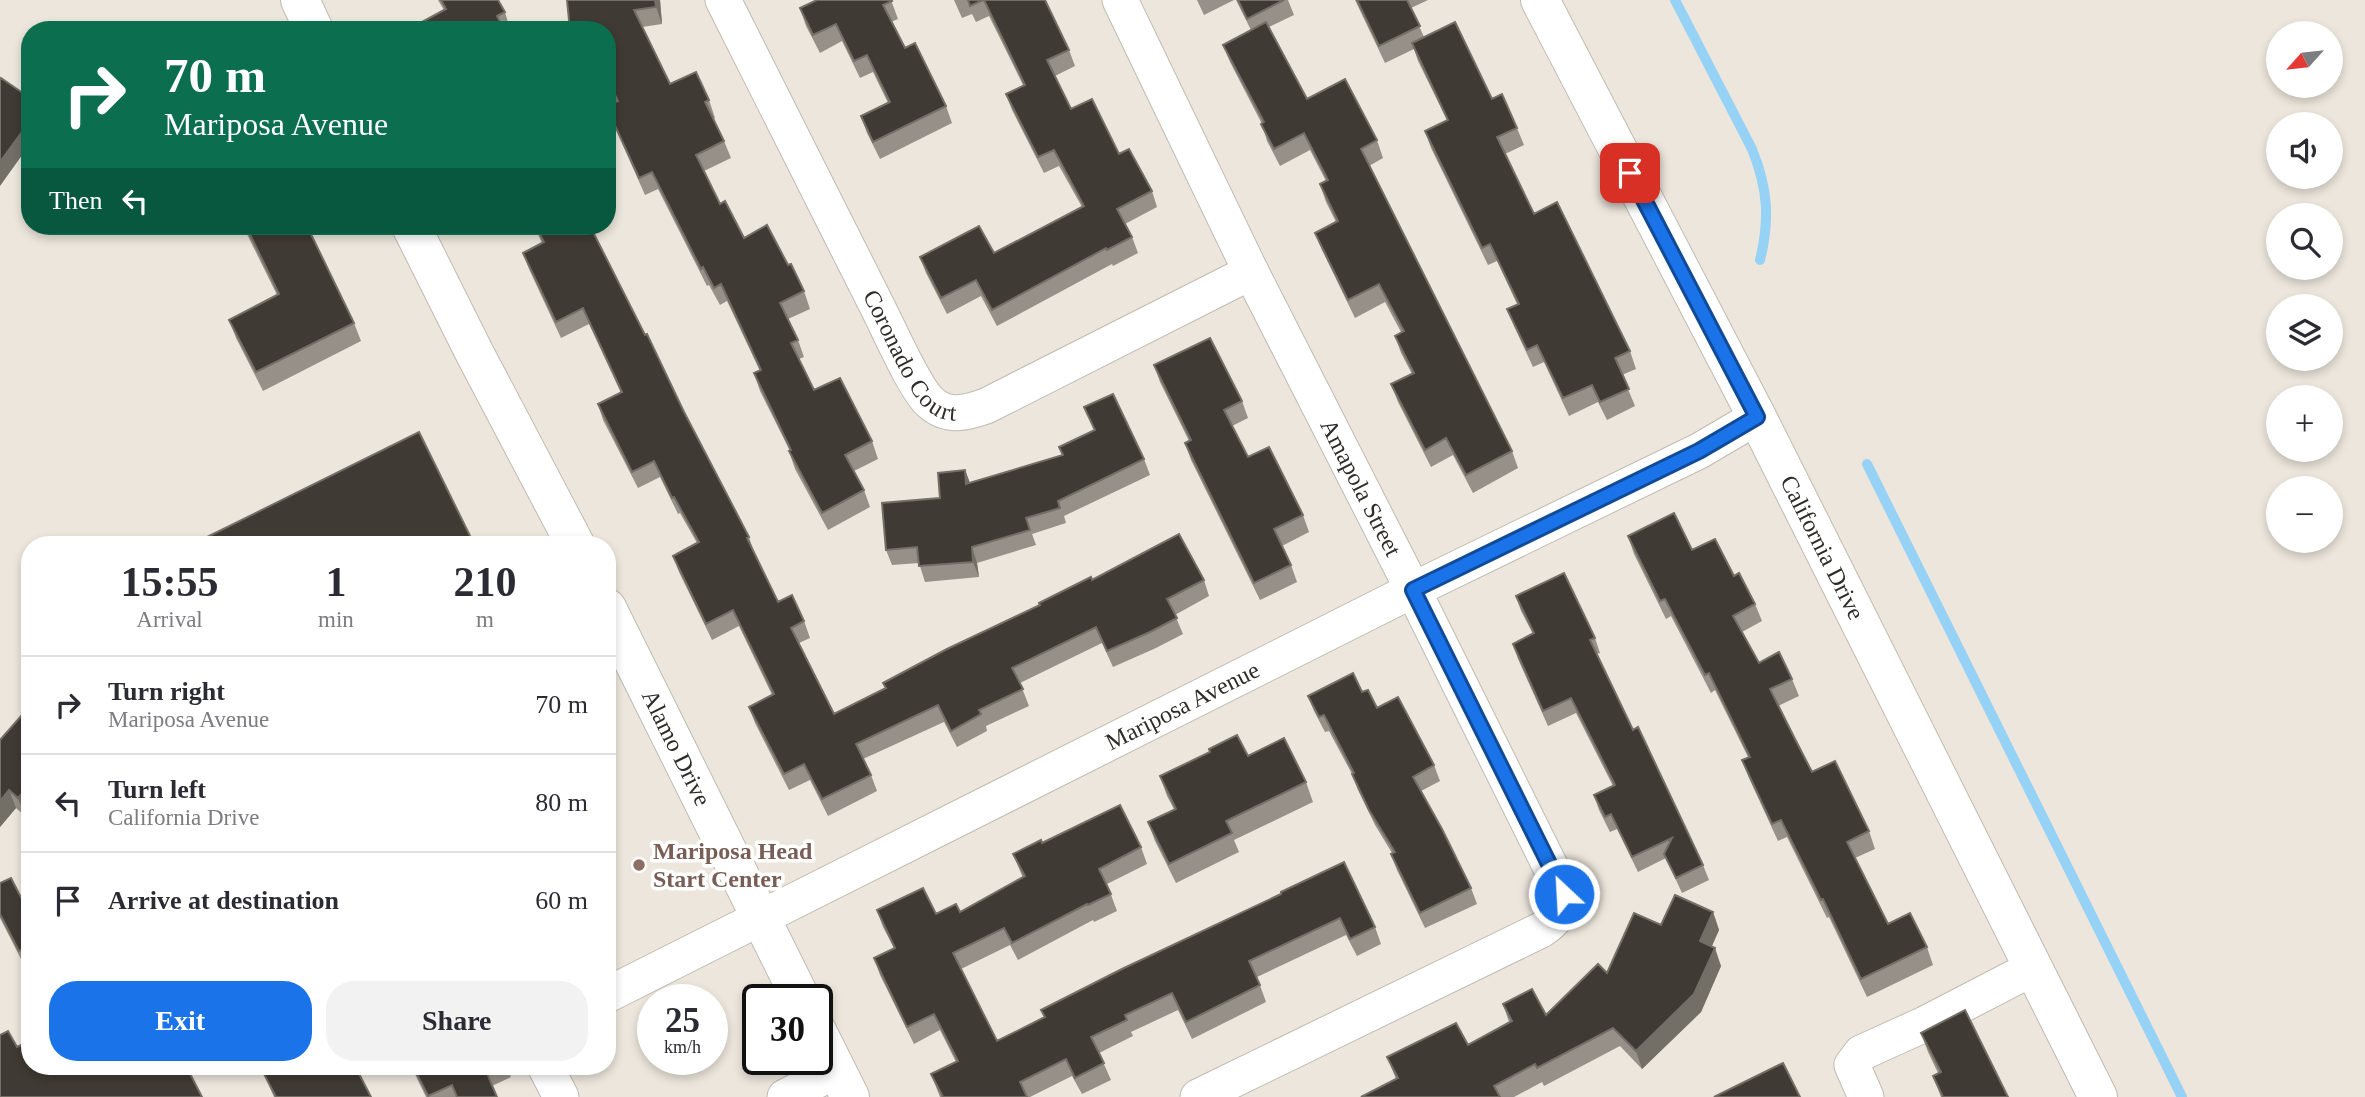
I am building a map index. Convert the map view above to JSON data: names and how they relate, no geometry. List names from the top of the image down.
{
  "streets": {
    "street": [
      "Coronado Court",
      "Amapola Street",
      "California Drive",
      "Mariposa Avenue",
      "Alamo Drive"
    ]
  },
  "crossings": [
    ["Coronado Court", "Amapola Street"],
    ["Amapola Street", "Mariposa Avenue"],
    ["California Drive", "Mariposa Avenue"],
    ["Mariposa Avenue", "Alamo Drive"]
  ],
  "places": ["Mariposa Head Start Center"],
  "north": "bottom left",
  "page": {
    "map_buttons": ["+", "−"],
    "turn": ["70 m", "Mariposa Avenue"],
    "then": "Then",
    "eta": [
      "15:55",
      "Arrival",
      "1",
      "min",
      "210",
      "m"
    ],
    "list": [
      {
        "name": "Turn right",
        "note": "Mariposa Avenue",
        "value": "70 m"
      },
      {
        "name": "Turn left",
        "note": "California Drive",
        "value": "80 m"
      },
      {
        "name": "Arrive at destination",
        "value": "60 m"
      }
    ],
    "buttons": ["Exit", "Share"],
    "speed": "25 km/h",
    "limit": "30"
  }
}
